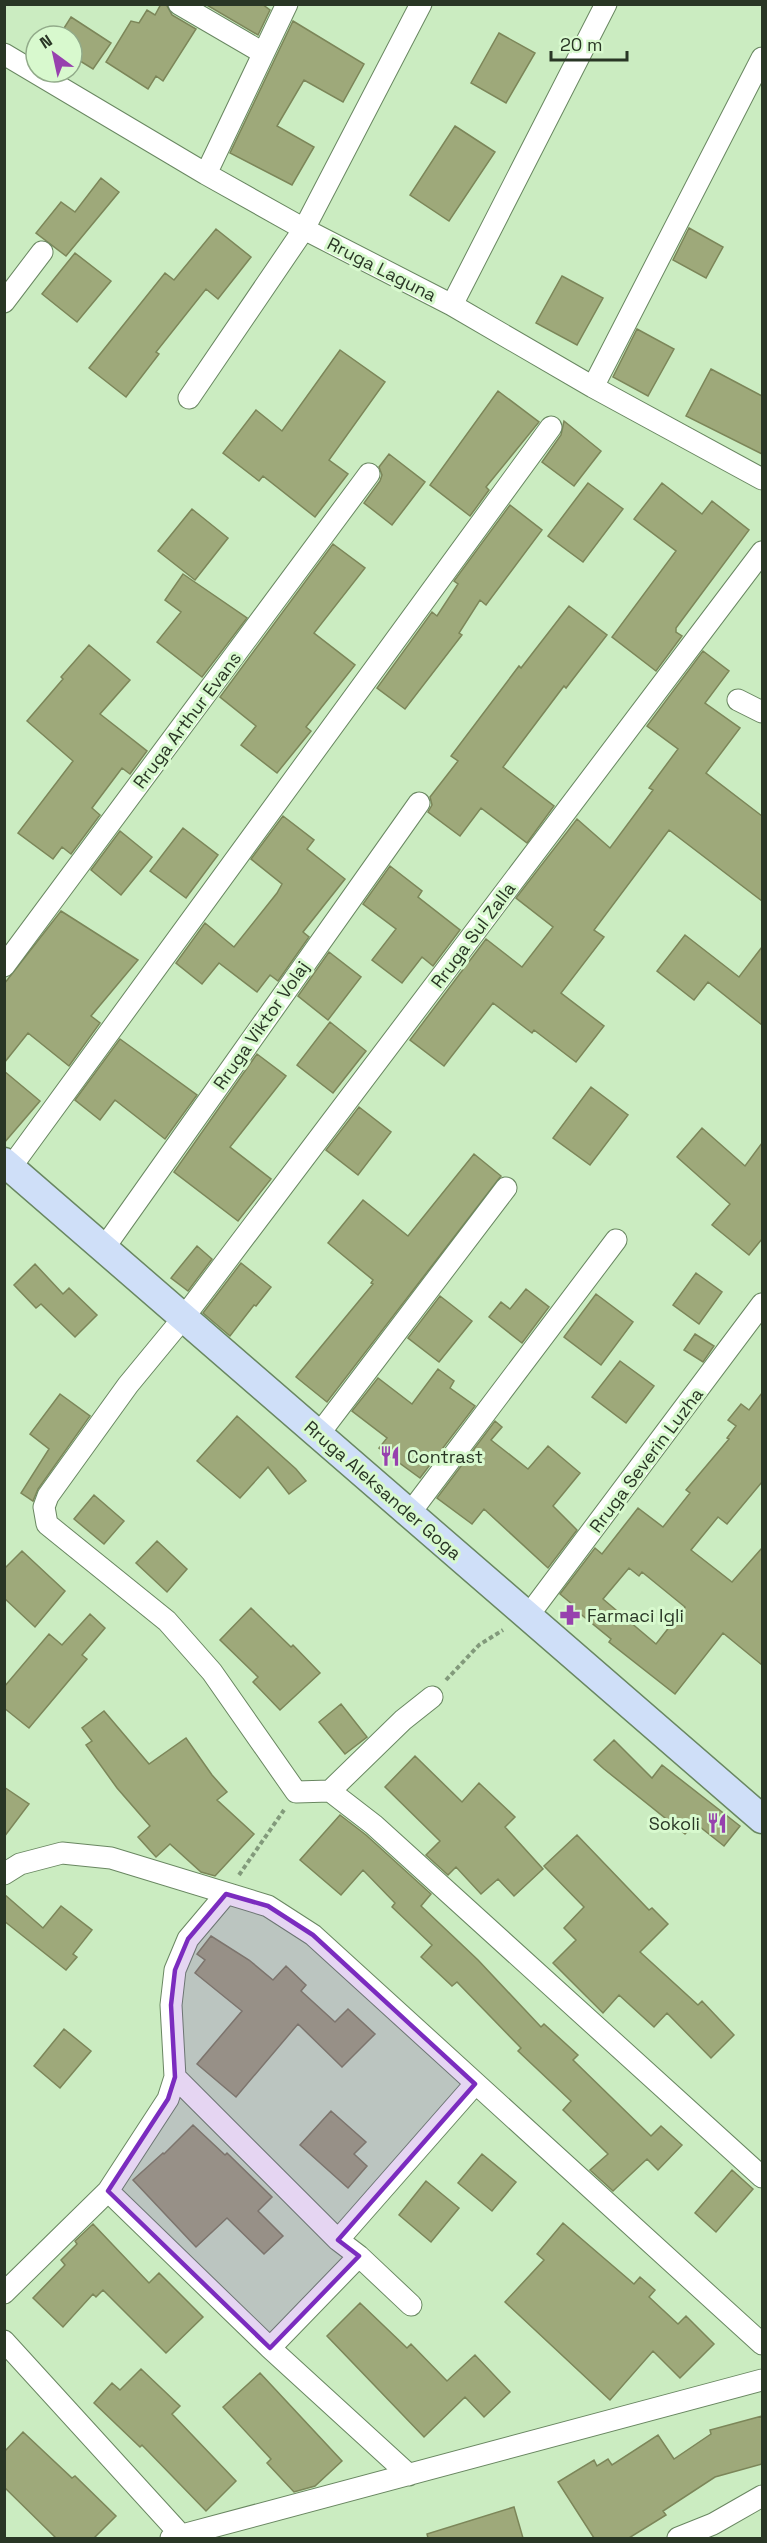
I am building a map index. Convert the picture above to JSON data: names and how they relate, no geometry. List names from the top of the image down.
{
  "streets": {
    "main road": ["Rruga Aleksander Goga"],
    "street": [
      "Rruga Laguna",
      "Rruga Arthur Evans",
      "Rruga Sul Zalla",
      "Rruga Viktor Volaj",
      "Rruga Severin Luzha"
    ]
  },
  "crossings": [
    ["Rruga Sul Zalla", "Rruga Aleksander Goga"],
    ["Rruga Viktor Volaj", "Rruga Aleksander Goga"],
    ["Rruga Severin Luzha", "Rruga Aleksander Goga"]
  ],
  "places": {
    "restaurant": ["Contrast", "Sokoli"],
    "pharmacy": ["Farmaci Igli"]
  },
  "scale_bar": "20 m",
  "north": "top left"
}
